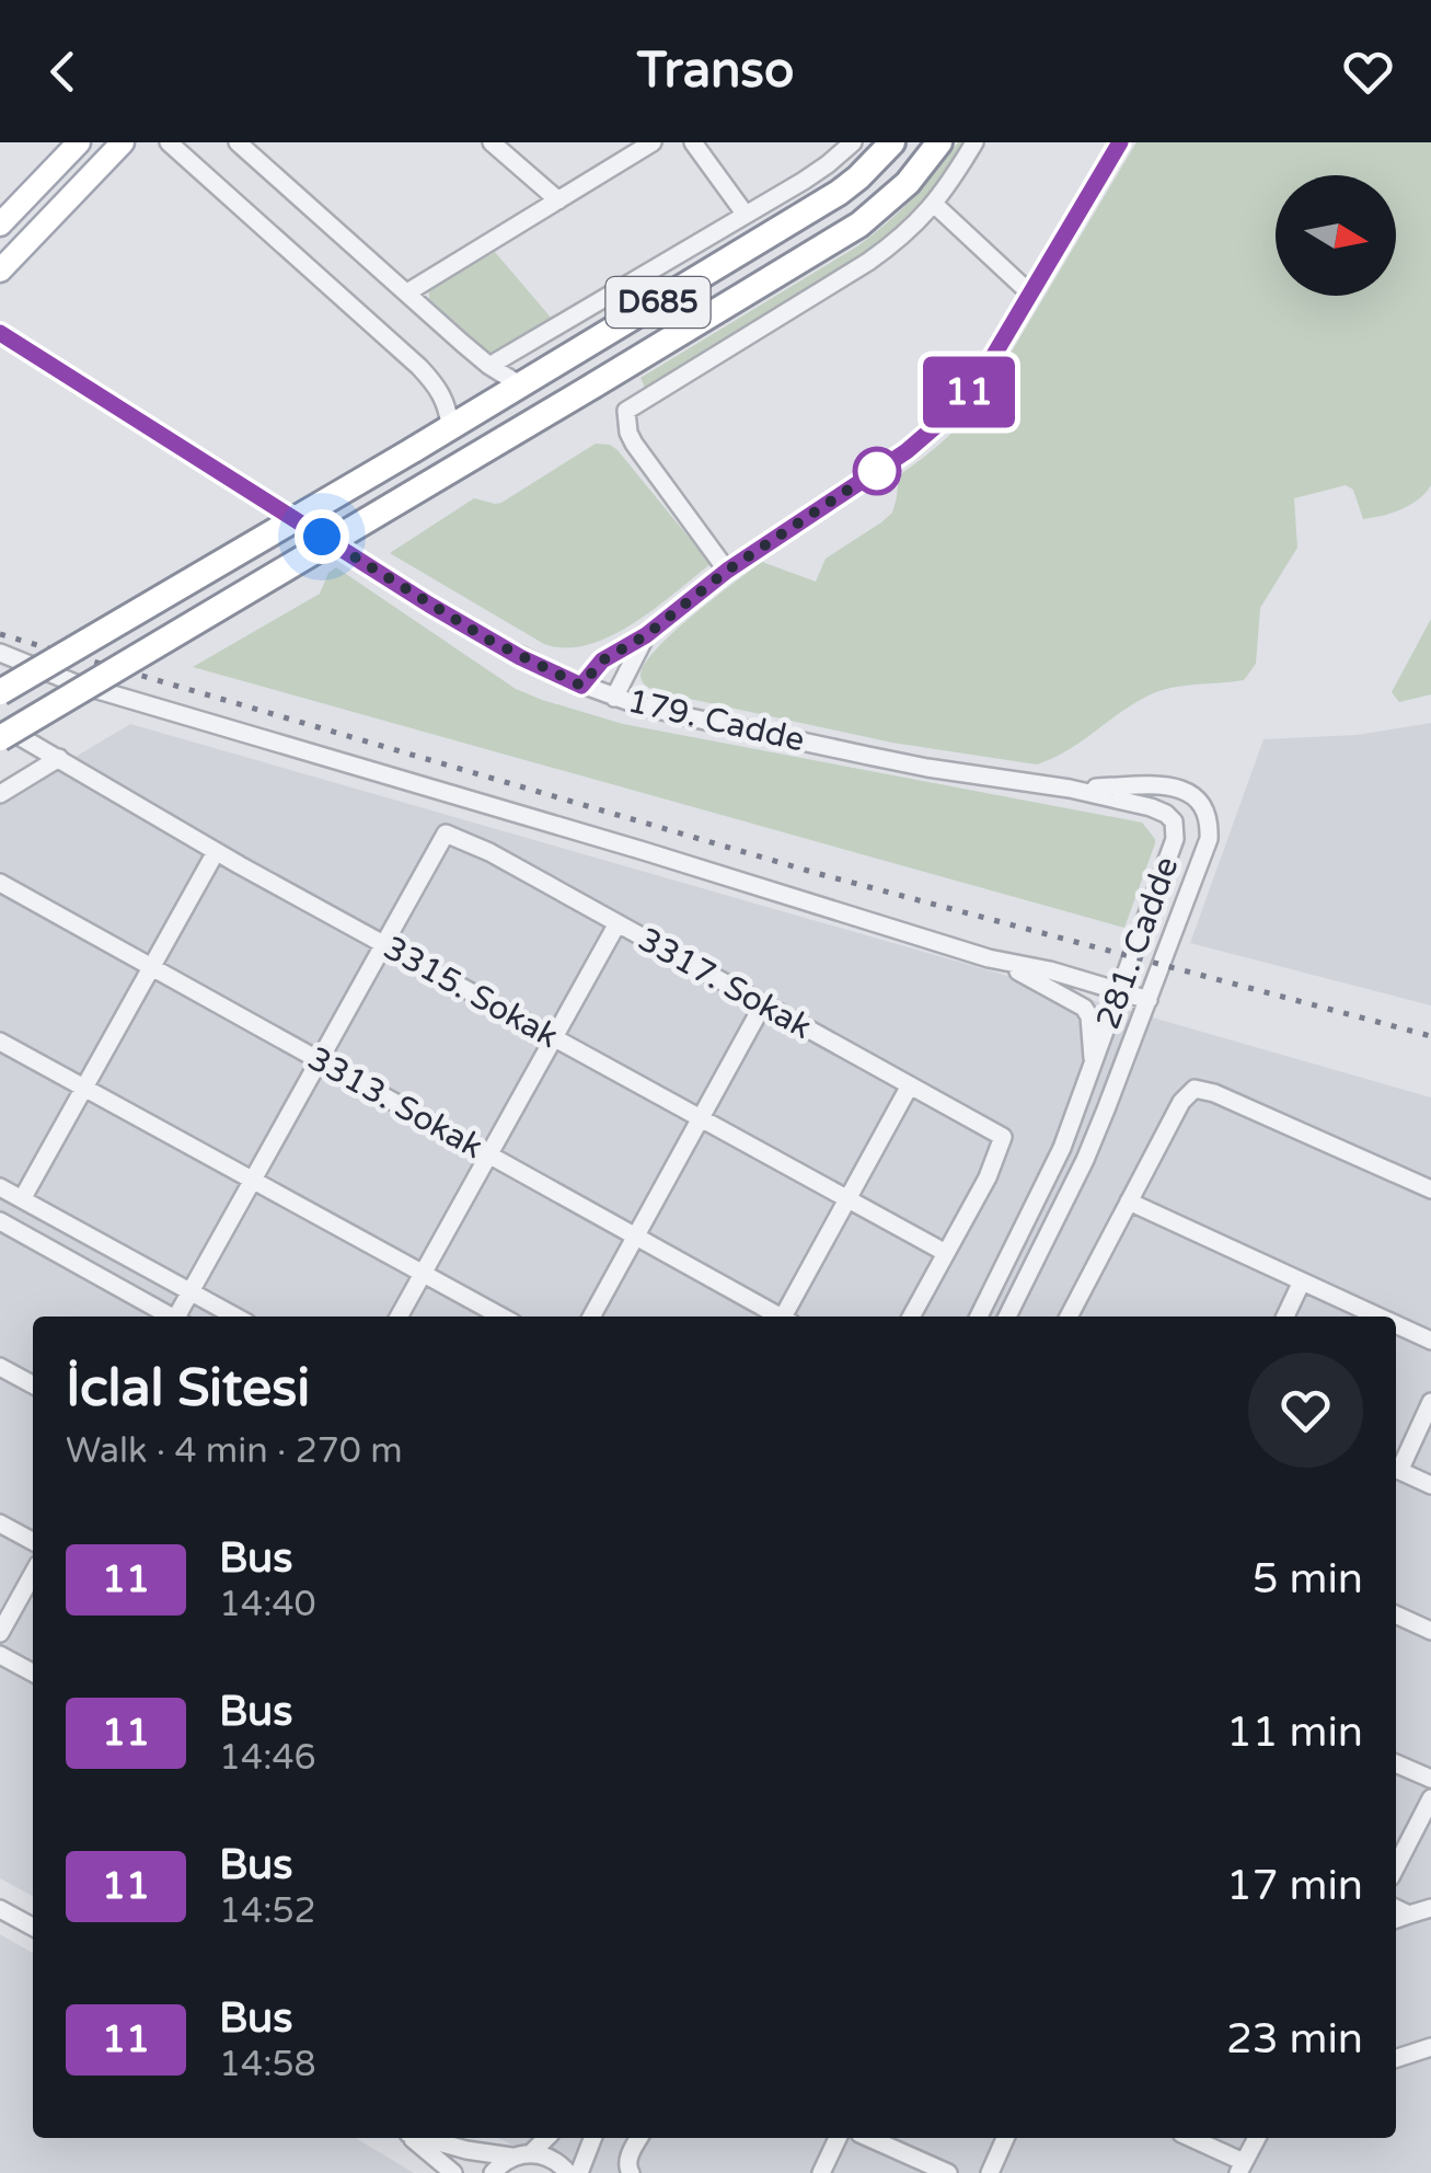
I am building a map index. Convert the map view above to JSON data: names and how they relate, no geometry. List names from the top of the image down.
{
  "streets": {
    "highway": ["D685"],
    "street": [
      "179. Cadde",
      "281. Cadde",
      "3317. Sokak",
      "3315. Sokak",
      "3313. Sokak"
    ]
  },
  "crossings": [
    ["179. Cadde", "281. Cadde"],
    ["3317. Sokak", "3315. Sokak"]
  ],
  "lines": ["bus line 11"],
  "north": "right",
  "page": {
    "header": "Transo",
    "on_map": "11",
    "heading": ["İclal Sitesi", "Walk · 4 min · 270 m"],
    "list": [
      {
        "mark": "11",
        "name": "Bus",
        "note": "14:40",
        "value": "5 min"
      },
      {
        "mark": "11",
        "name": "Bus",
        "note": "14:46",
        "value": "11 min"
      },
      {
        "mark": "11",
        "name": "Bus",
        "note": "14:52",
        "value": "17 min"
      },
      {
        "mark": "11",
        "name": "Bus",
        "note": "14:58",
        "value": "23 min"
      }
    ]
  }
}
